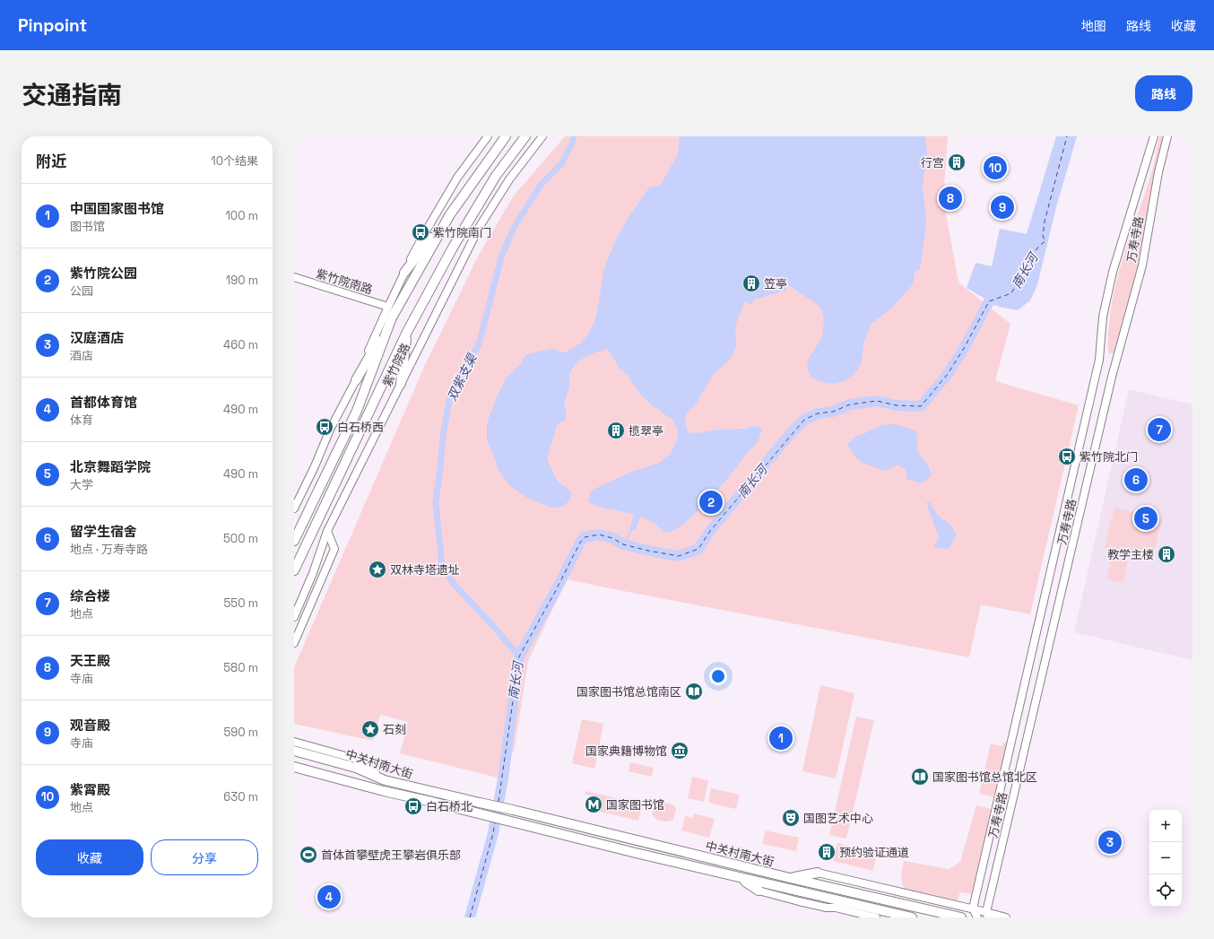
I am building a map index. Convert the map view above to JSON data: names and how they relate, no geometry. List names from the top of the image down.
{
  "streets": {
    "main road": ["紫竹院路", "中关村南大街"],
    "street": ["万寿寺路", "紫竹院南路"]
  },
  "water": ["南长河", "双紫支渠"],
  "places": {
    "building": [
      "行宫",
      "笠亭",
      "揽翠亭",
      "教学主楼",
      "预约验证通道"
    ],
    "bus stop": [
      "紫竹院南门",
      "白石桥西",
      "紫竹院北门",
      "白石桥北"
    ],
    "place": ["双林寺塔遗址", "石刻"],
    "library": ["国家图书馆总馆南区", "国家图书馆总馆北区"],
    "museum": ["国家典籍博物馆"],
    "metro station": ["国家图书馆"],
    "theatre": ["国图艺术中心"],
    "sports": ["首体首攀壁虎王攀岩俱乐部"]
  },
  "page": {
    "header": "Pinpoint",
    "nav": ["地图", "路线", "收藏"],
    "title": "交通指南",
    "buttons": [
      "路线",
      ["收藏", "分享"]
    ],
    "heading": ["附近", "10个结果"],
    "pins": [
      "10",
      "8",
      "9",
      "7",
      "6",
      "2",
      "5",
      "1",
      "3",
      "4"
    ],
    "list": [
      {
        "mark": "1",
        "name": "中国国家图书馆",
        "note": "图书馆",
        "value": "100 m"
      },
      {
        "mark": "2",
        "name": "紫竹院公园",
        "note": "公园",
        "value": "190 m"
      },
      {
        "mark": "3",
        "name": "汉庭酒店",
        "note": "酒店",
        "value": "460 m"
      },
      {
        "mark": "4",
        "name": "首都体育馆",
        "note": "体育",
        "value": "490 m"
      },
      {
        "mark": "5",
        "name": "北京舞蹈学院",
        "note": "大学",
        "value": "490 m"
      },
      {
        "mark": "6",
        "name": "留学生宿舍",
        "note": "地点 · 万寿寺路",
        "value": "500 m"
      },
      {
        "mark": "7",
        "name": "综合楼",
        "note": "地点",
        "value": "550 m"
      },
      {
        "mark": "8",
        "name": "天王殿",
        "note": "寺庙",
        "value": "580 m"
      },
      {
        "mark": "9",
        "name": "观音殿",
        "note": "寺庙",
        "value": "590 m"
      },
      {
        "mark": "10",
        "name": "紫霄殿",
        "note": "地点",
        "value": "630 m"
      }
    ],
    "map_buttons": ["+", "−"]
  }
}
